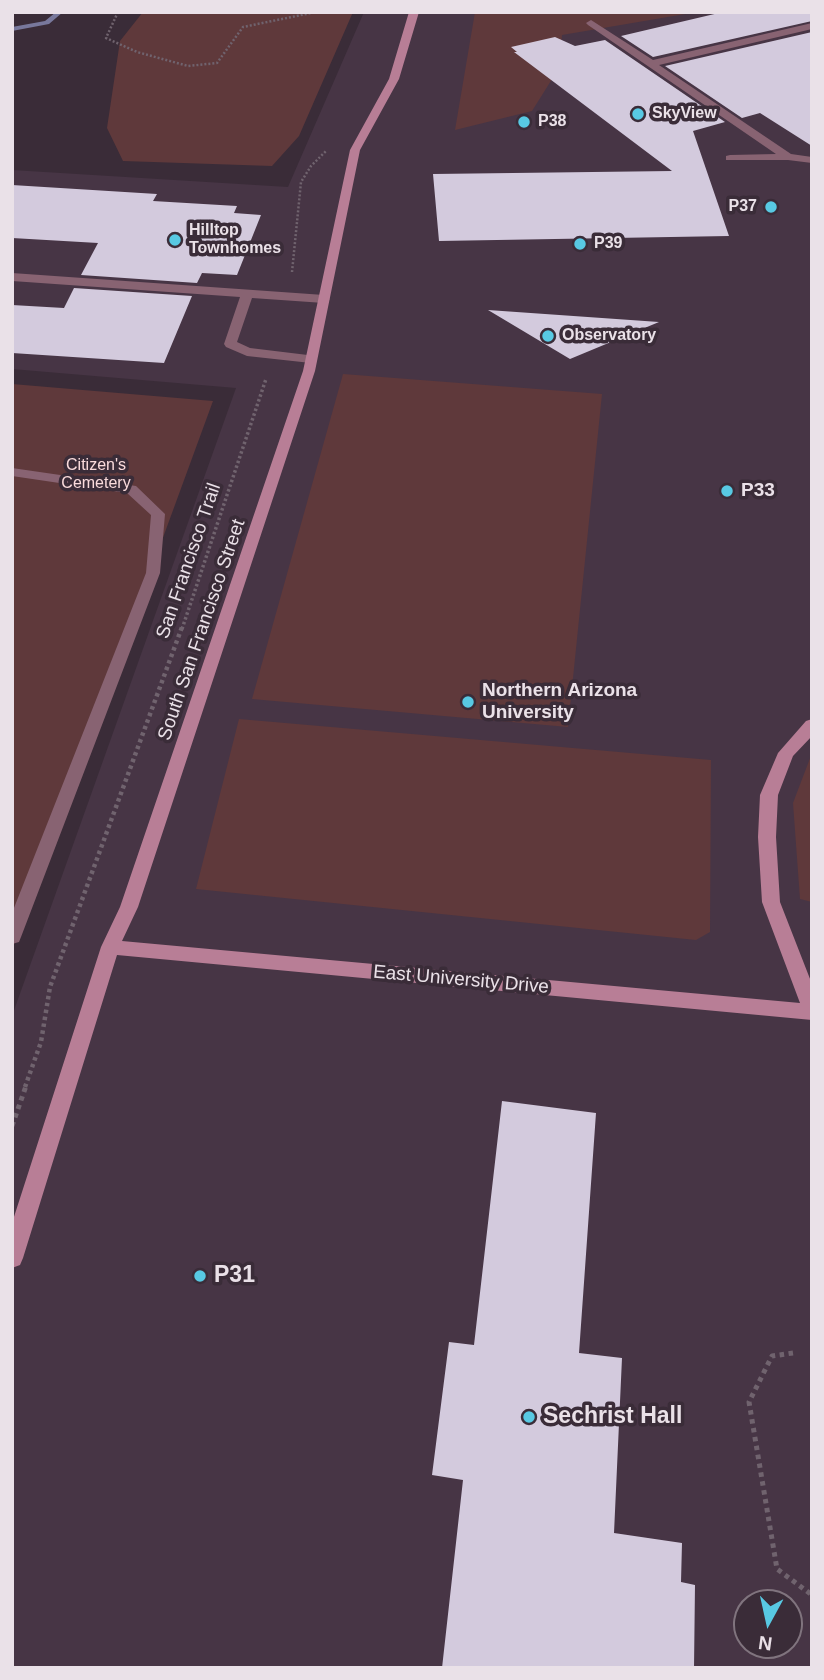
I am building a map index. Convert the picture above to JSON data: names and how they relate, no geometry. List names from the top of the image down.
{
  "streets": {
    "street": ["South San Francisco Street", "East University Drive"],
    "path": ["San Francisco Trail"]
  },
  "crossings": [
    ["South San Francisco Street", "East University Drive"]
  ],
  "parks": ["Citizen's Cemetery"],
  "places": [
    "SkyView",
    "P38",
    "P37",
    "Hilltop Townhomes",
    "P39",
    "Observatory",
    "P33",
    "Northern Arizona University",
    "P31",
    "Sechrist Hall"
  ],
  "north": "bottom"
}
